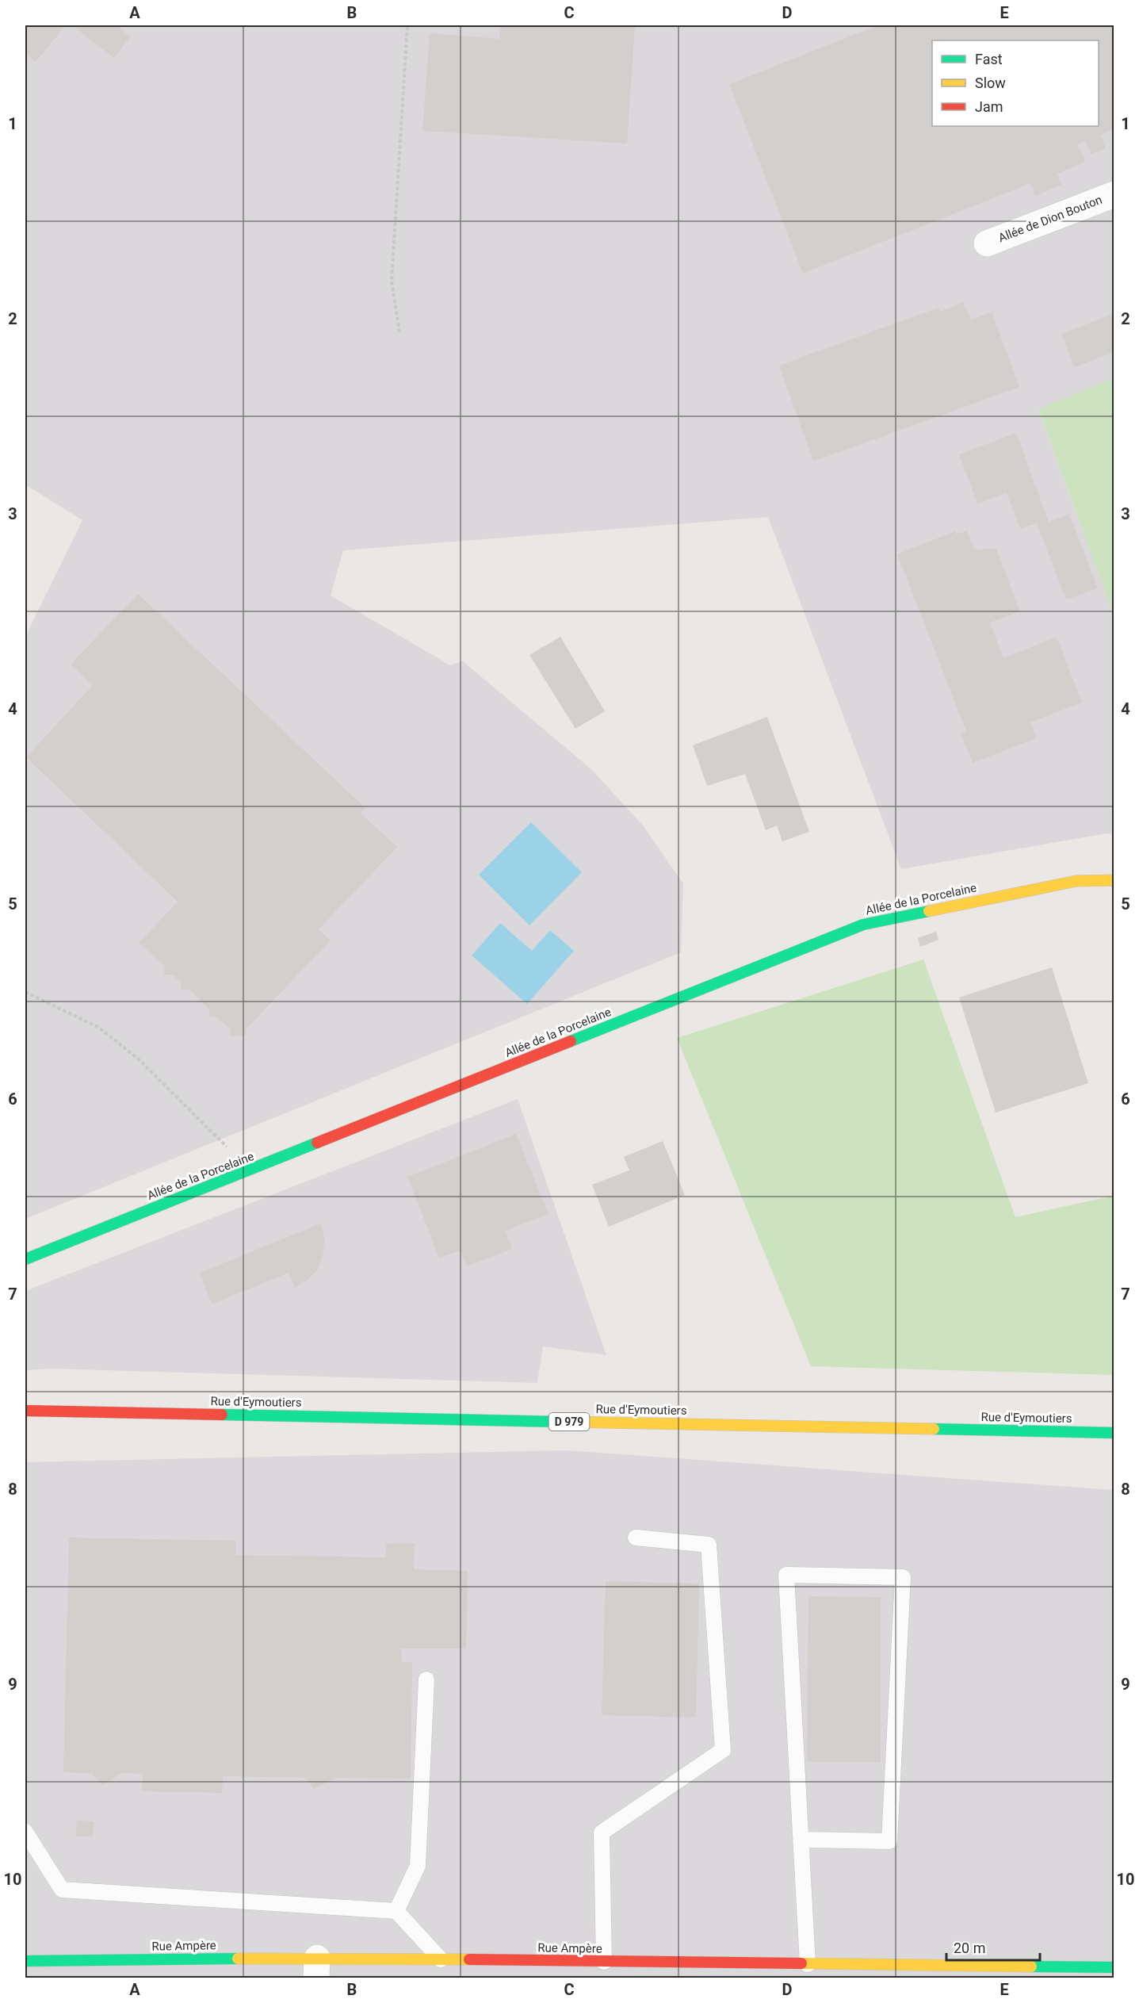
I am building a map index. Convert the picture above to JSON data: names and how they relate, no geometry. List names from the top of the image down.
{
  "streets": {
    "street": [
      "Allée de Dion Bouton",
      "Allée de la Porcelaine",
      "Rue d'Eymoutiers",
      "D 979",
      "Rue Ampère"
    ]
  },
  "legend": ["Fast", "Slow", "Jam"],
  "scale_bar": "20 m",
  "grid": {
    "columns": [
      "A",
      "B",
      "C",
      "D",
      "E"
    ],
    "rows": [
      "1",
      "2",
      "3",
      "4",
      "5",
      "6",
      "7",
      "8",
      "9",
      "10"
    ]
  }
}
